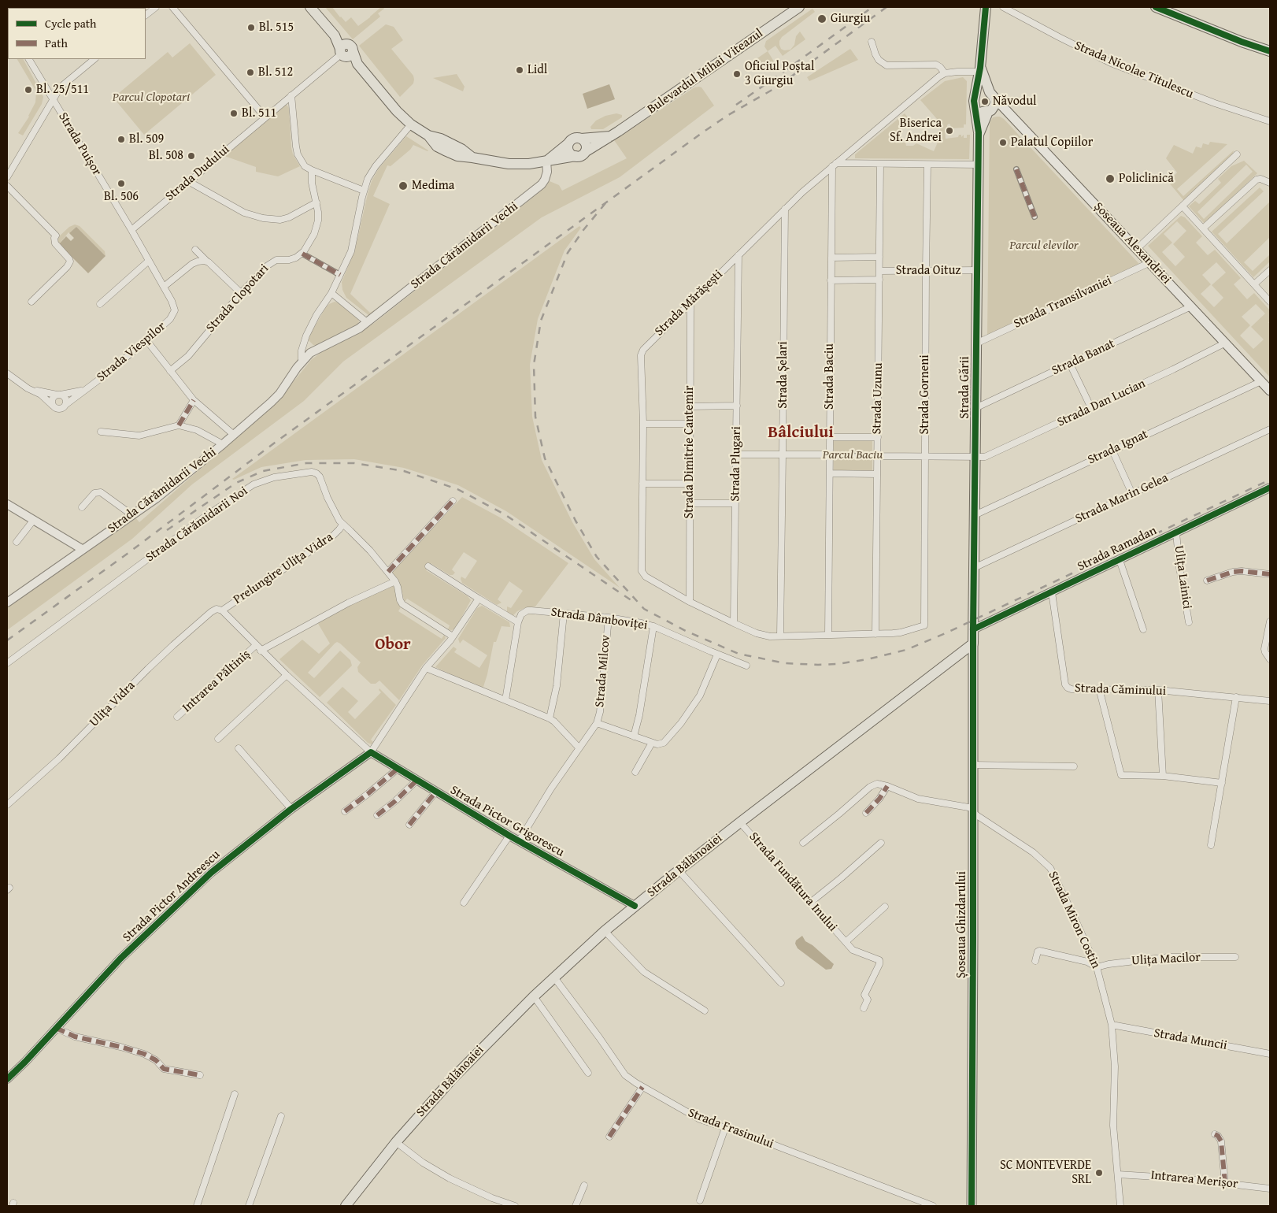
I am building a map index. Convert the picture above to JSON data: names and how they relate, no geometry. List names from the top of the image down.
{
  "streets": {
    "main road": [
      "Bulevardul Mihai Viteazul",
      "Șoseaua Alexandriei",
      "Strada Gării",
      "Strada Bălănoaiei",
      "Șoseaua Ghizdarului"
    ],
    "street": [
      "Strada Nicolae Titulescu",
      "Strada Puișor",
      "Strada Dudului",
      "Strada Cărămidarii Vechi",
      "Strada Oituz",
      "Strada Clopotari",
      "Strada Transilvaniei",
      "Strada Mărășești",
      "Strada Viespilor",
      "Strada Banat",
      "Strada Șelari",
      "Strada Baciu",
      "Strada Gorneni",
      "Strada Uzunu",
      "Strada Dan Lucian",
      "Strada Ignat",
      "Strada Dimitrie Cantemir",
      "Strada Plugari",
      "Strada Marin Gelea",
      "Strada Cărămidarii Noi",
      "Strada Ramadan",
      "Prelungire Ulița Vidra",
      "Ulița Lainici",
      "Strada Dâmboviței",
      "Strada Milcov",
      "Intrarea Păltiniș",
      "Strada Căminului",
      "Ulița Vidra",
      "Strada Pictor Grigorescu",
      "Strada Fundătura Inului",
      "Strada Pictor Andreescu",
      "Strada Miron Costin",
      "Ulița Macilor",
      "Strada Muncii",
      "Strada Frasinului",
      "Intrarea Merișor"
    ]
  },
  "crossings": [
    ["Bulevardul Mihai Viteazul", "Strada Dudului"],
    ["Bulevardul Mihai Viteazul", "Strada Cărămidarii Vechi"],
    ["Strada Puișor", "Strada Dudului"],
    ["Strada Puișor", "Strada Viespilor"],
    ["Strada Dudului", "Strada Viespilor"],
    ["Șoseaua Alexandriei", "Strada Transilvaniei"],
    ["Șoseaua Alexandriei", "Strada Banat"],
    ["Șoseaua Alexandriei", "Strada Gării"],
    ["Șoseaua Alexandriei", "Strada Dan Lucian"],
    ["Șoseaua Alexandriei", "Strada Ignat"],
    ["Strada Oituz", "Strada Baciu"],
    ["Strada Oituz", "Strada Gării"],
    ["Strada Oituz", "Strada Gorneni"],
    ["Strada Oituz", "Strada Uzunu"],
    ["Strada Transilvaniei", "Strada Gării"],
    ["Strada Mărășești", "Strada Șelari"],
    ["Strada Mărășești", "Strada Baciu"],
    ["Strada Mărășești", "Strada Dimitrie Cantemir"],
    ["Strada Mărășești", "Strada Plugari"],
    ["Strada Banat", "Strada Gării"],
    ["Strada Gării", "Strada Dan Lucian"],
    ["Strada Gării", "Strada Ignat"],
    ["Strada Gării", "Strada Marin Gelea"],
    ["Strada Gării", "Strada Ramadan"],
    ["Strada Gării", "Strada Bălănoaiei"],
    ["Strada Gării", "Șoseaua Ghizdarului"],
    ["Strada Gorneni", "Strada Uzunu"],
    ["Strada Gorneni", "Strada Dan Lucian"],
    ["Strada Uzunu", "Strada Dan Lucian"],
    ["Strada Cărămidarii Noi", "Prelungire Ulița Vidra"],
    ["Strada Ramadan", "Ulița Lainici"],
    ["Strada Ramadan", "Strada Căminului"],
    ["Prelungire Ulița Vidra", "Ulița Vidra"],
    ["Prelungire Ulița Vidra", "Strada Pictor Grigorescu"],
    ["Strada Dâmboviței", "Strada Milcov"],
    ["Intrarea Păltiniș", "Strada Pictor Grigorescu"],
    ["Ulița Vidra", "Strada Pictor Grigorescu"],
    ["Strada Pictor Grigorescu", "Strada Bălănoaiei"],
    ["Strada Pictor Grigorescu", "Strada Pictor Andreescu"],
    ["Strada Bălănoaiei", "Strada Fundătura Inului"],
    ["Strada Bălănoaiei", "Șoseaua Ghizdarului"],
    ["Strada Bălănoaiei", "Strada Frasinului"],
    ["Strada Miron Costin", "Șoseaua Ghizdarului"],
    ["Strada Miron Costin", "Ulița Macilor"],
    ["Strada Miron Costin", "Strada Muncii"],
    ["Strada Miron Costin", "Intrarea Merișor"]
  ],
  "districts": ["Bâlciului", "Obor"],
  "parks": ["Parcul Clopotari", "Parcul elevilor", "Parcul Baciu"],
  "places": [
    "Giurgiu",
    "Bl. 515",
    "Lidl",
    "Bl. 512",
    "Oficiul Poștal 3 Giurgiu",
    "Bl. 25/511",
    "Năvodul",
    "Bl. 511",
    "Biserica Sf. Andrei",
    "Bl. 509",
    "Palatul Copiilor",
    "Bl. 508",
    "Policlinică",
    "Bl. 506",
    "Medima",
    "SC MONTEVERDE SRL"
  ],
  "legend": ["Cycle path", "Path"]
}
